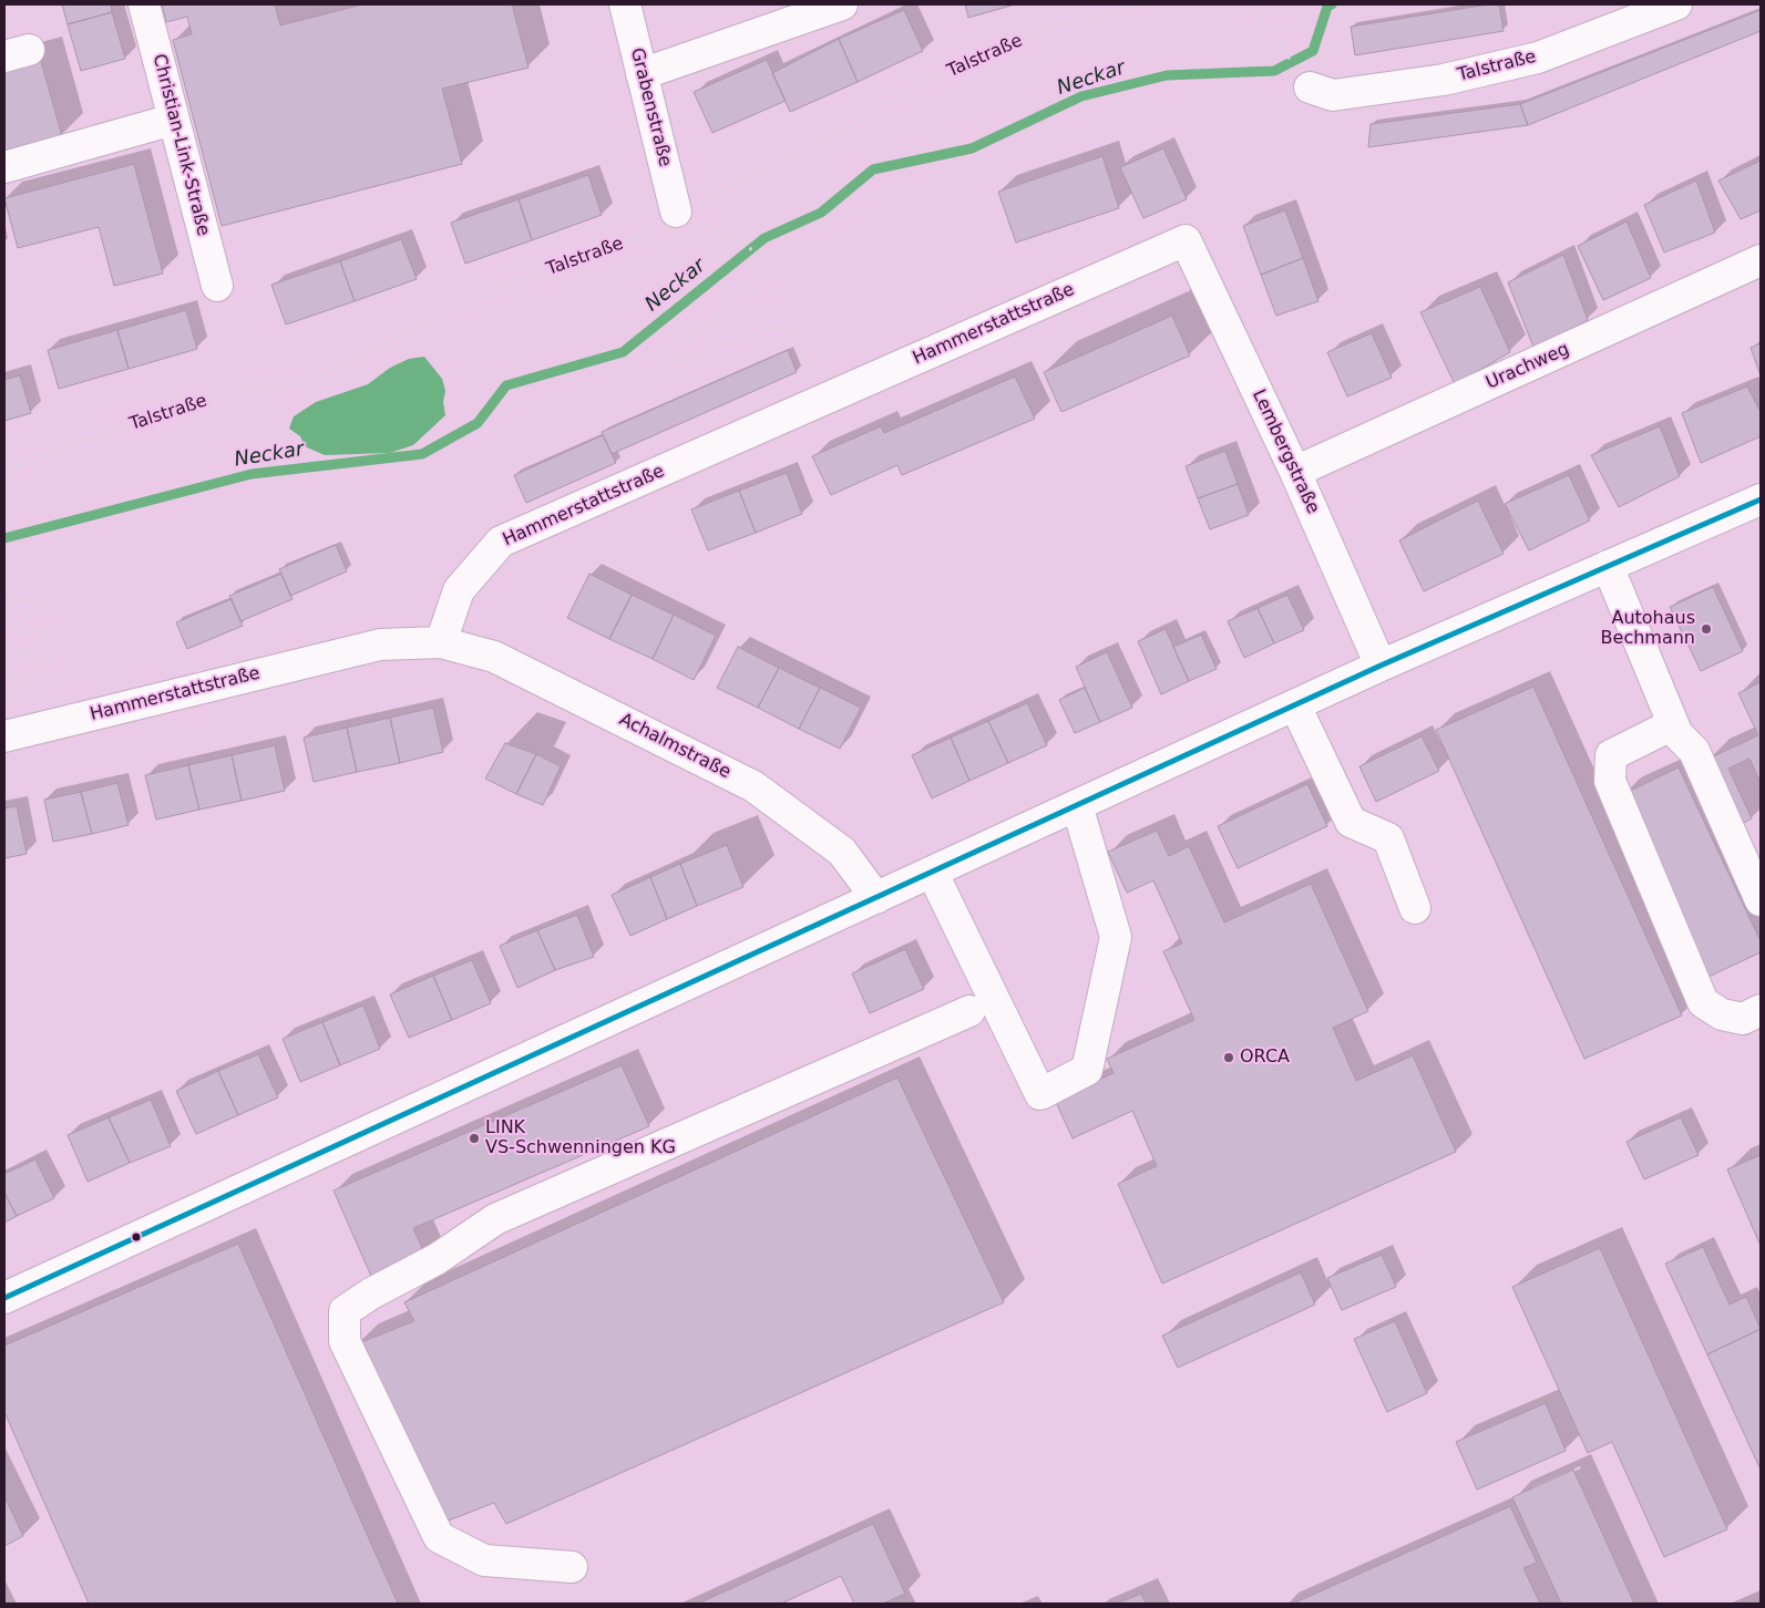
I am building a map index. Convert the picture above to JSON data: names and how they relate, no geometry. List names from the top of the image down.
{
  "streets": {
    "street": [
      "Talstraße",
      "Grabenstraße",
      "Christian-Link-Straße",
      "Hammerstattstraße",
      "Urachweg",
      "Lembergstraße",
      "Achalmstraße"
    ]
  },
  "crossings": [
    ["Talstraße", "Grabenstraße"],
    ["Hammerstattstraße", "Lembergstraße"],
    ["Hammerstattstraße", "Achalmstraße"],
    ["Urachweg", "Lembergstraße"]
  ],
  "water": ["Neckar"],
  "places": ["Autohaus Bechmann", "ORCA", "LINK VS-Schwenningen KG"]
}
